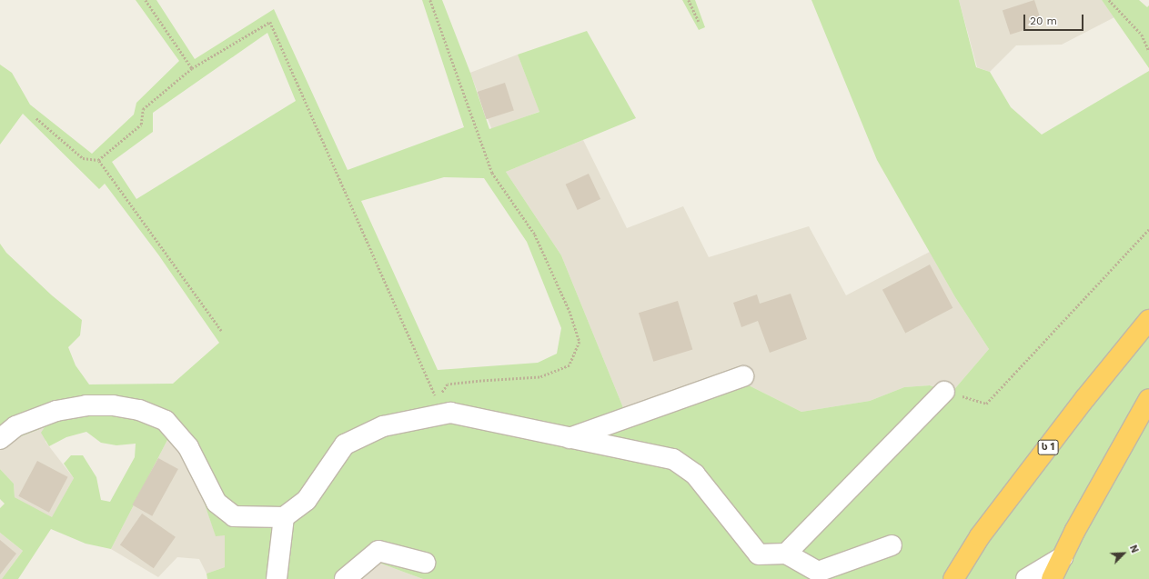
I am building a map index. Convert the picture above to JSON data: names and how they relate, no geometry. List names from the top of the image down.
{
  "streets": {
    "highway": ["ს 1"]
  },
  "scale_bar": "20 m",
  "north": "top right"
}
